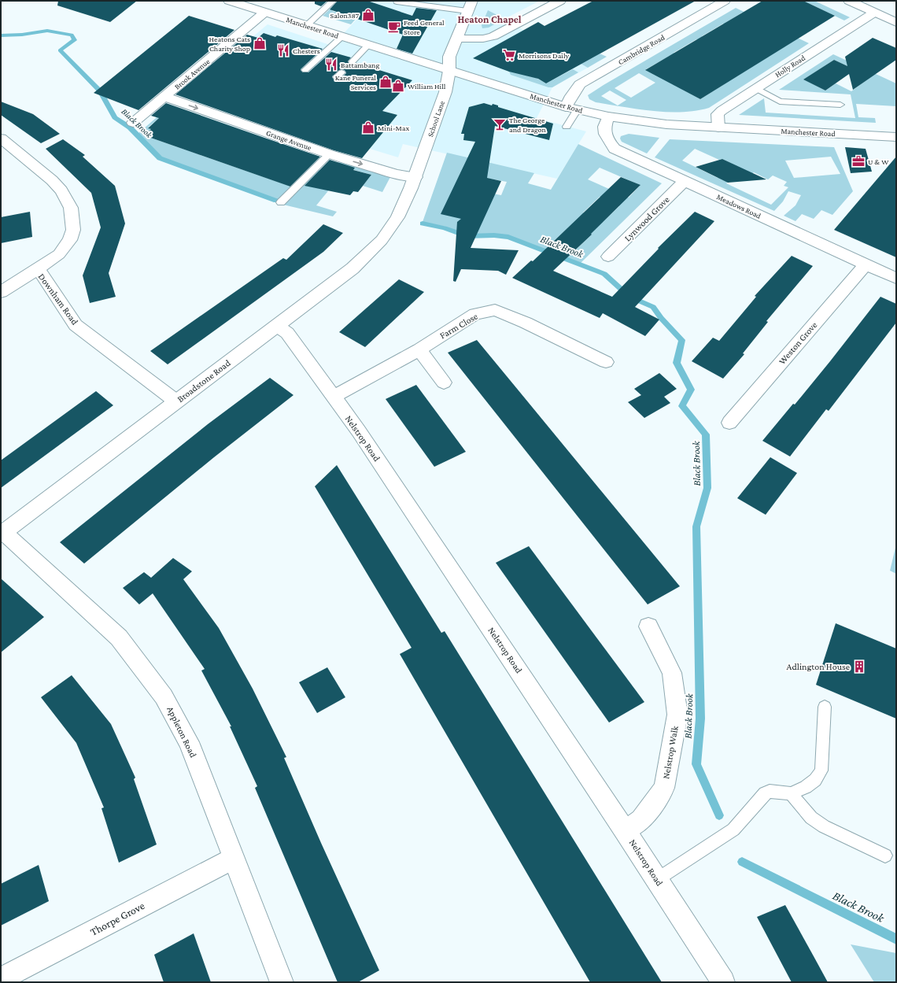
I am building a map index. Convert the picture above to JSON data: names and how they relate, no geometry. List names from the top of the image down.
{
  "streets": {
    "main road": [
      "Manchester Road",
      "Cambridge Road",
      "Holly Road",
      "Brook Avenue",
      "School Lane",
      "Grange Avenue",
      "Meadows Road",
      "Lynwood Grove",
      "Downham Road",
      "Farm Close",
      "Weston Grove",
      "Broadstone Road",
      "Nelstrop Road",
      "Appleton Road",
      "Nelstrop Walk",
      "Thorpe Grove"
    ]
  },
  "crossings": [
    ["Manchester Road", "Cambridge Road"],
    ["Manchester Road", "Holly Road"],
    ["Manchester Road", "Brook Avenue"],
    ["Manchester Road", "School Lane"],
    ["Manchester Road", "Meadows Road"],
    ["Brook Avenue", "Grange Avenue"],
    ["School Lane", "Grange Avenue"],
    ["School Lane", "Broadstone Road"],
    ["Meadows Road", "Lynwood Grove"],
    ["Meadows Road", "Weston Grove"],
    ["Downham Road", "Broadstone Road"],
    ["Farm Close", "Nelstrop Road"],
    ["Broadstone Road", "Nelstrop Road"],
    ["Broadstone Road", "Appleton Road"],
    ["Nelstrop Road", "Nelstrop Walk"],
    ["Appleton Road", "Thorpe Grove"]
  ],
  "one_way": ["Grange Avenue"],
  "districts": ["Heaton Chapel"],
  "water": ["Black Brook"],
  "places": {
    "shop": [
      "Salon387",
      "Heatons Cats Charity Shop",
      "Kane Funeral Services",
      "William Hill",
      "Mini-Max"
    ],
    "cafe": ["Feed General Store"],
    "restaurant": ["Chesters", "Battambang"],
    "supermarket": ["Morrisons Daily"],
    "bar": ["The George and Dragon"],
    "office": ["U & W"],
    "building": ["Adlington House"]
  }
}
